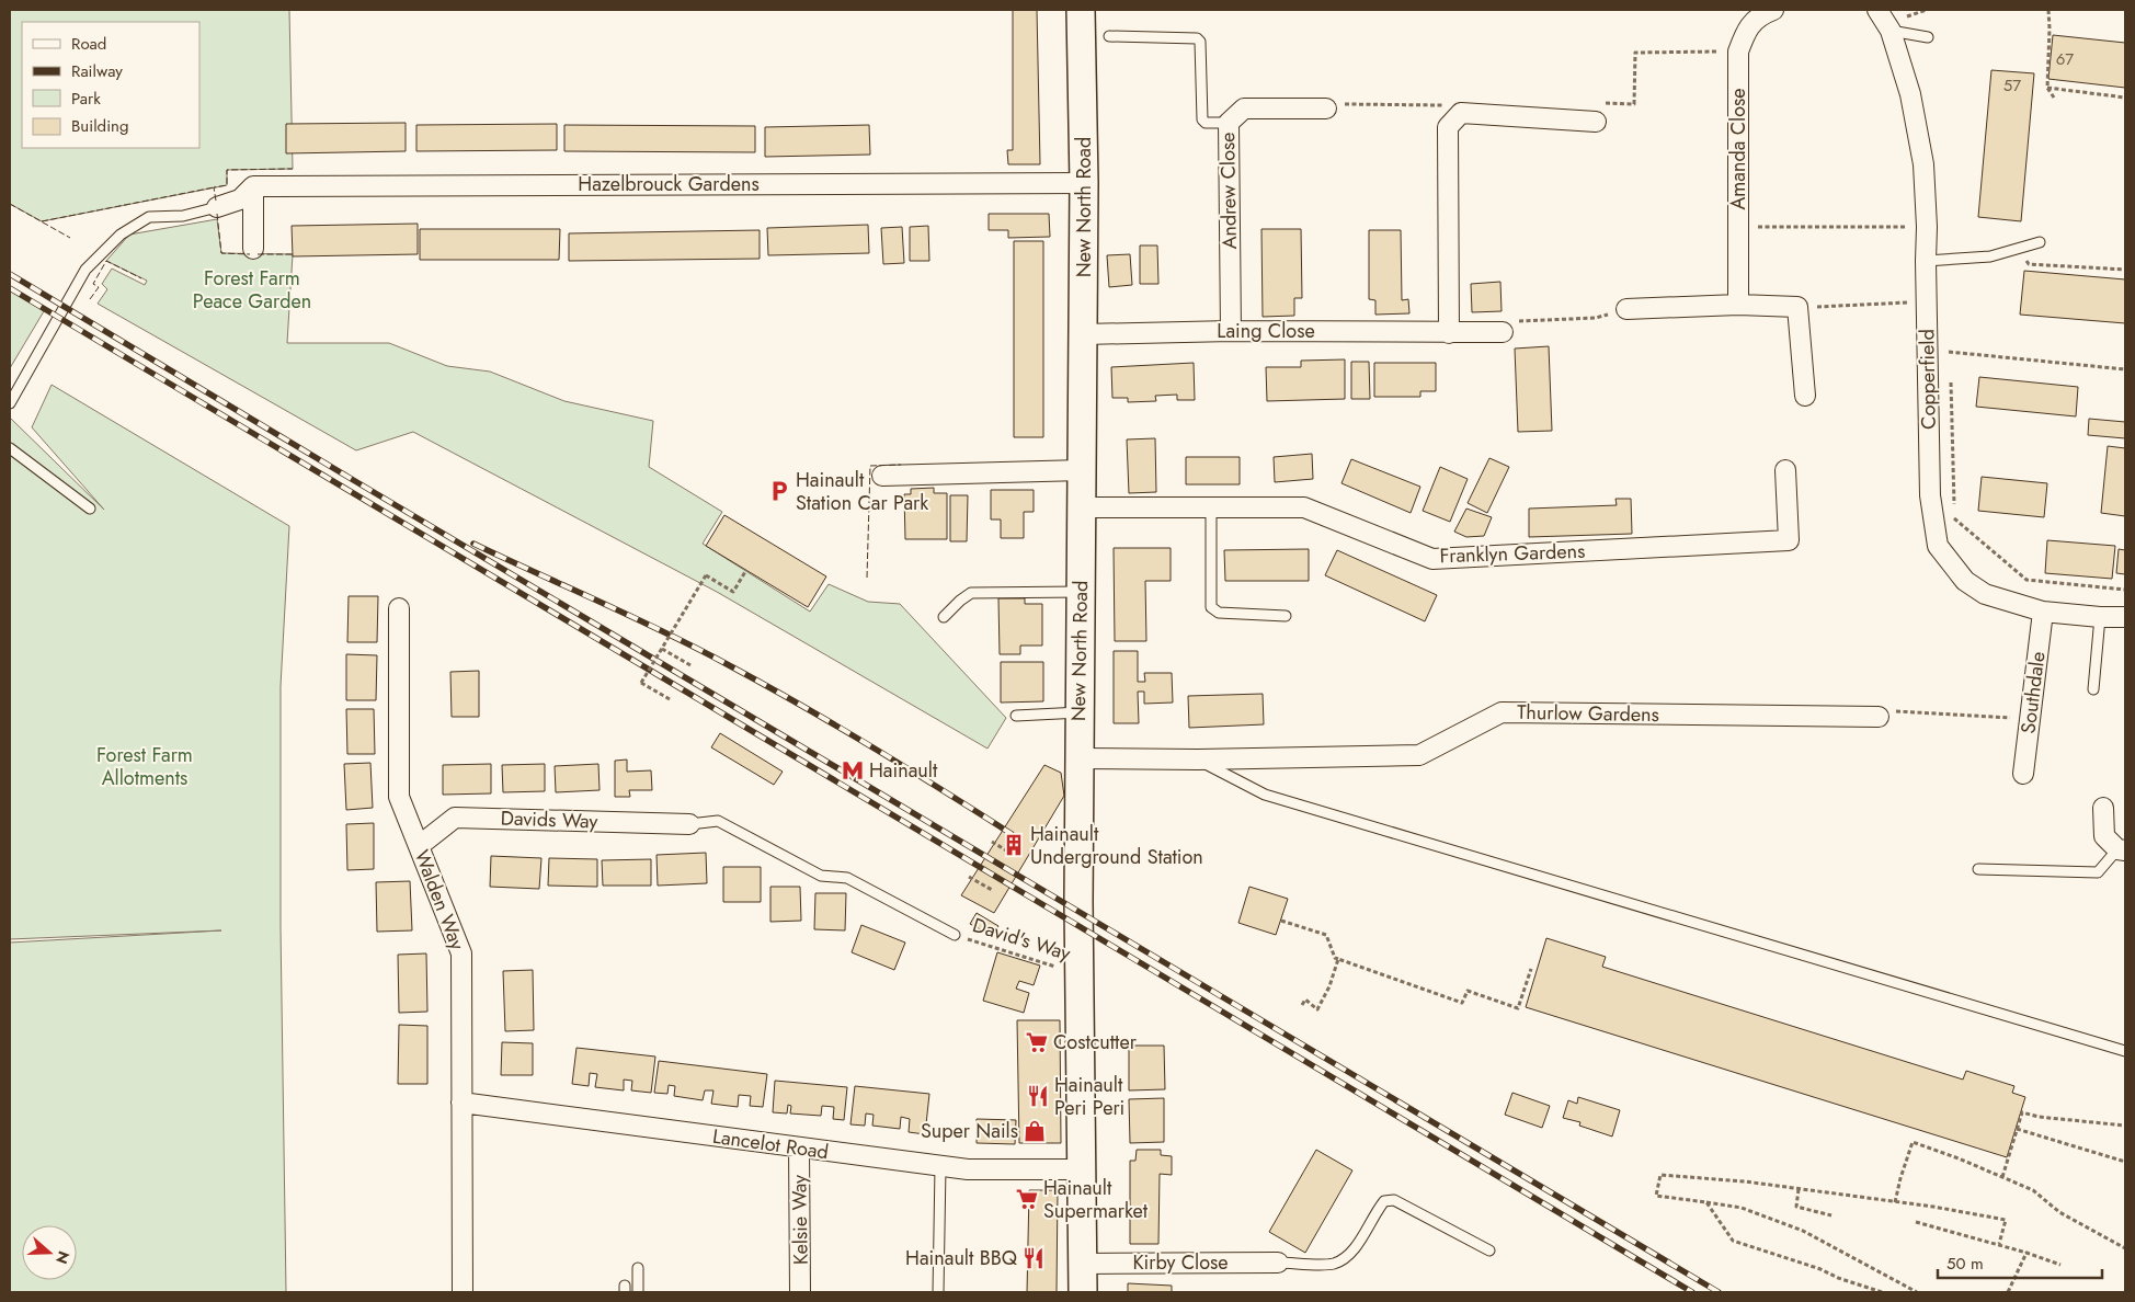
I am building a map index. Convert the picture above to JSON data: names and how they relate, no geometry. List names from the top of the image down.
{
  "streets": {
    "street": [
      "Amanda Close",
      "Hazelbrouck Gardens",
      "Andrew Close",
      "New North Road",
      "Laing Close",
      "Copperfield",
      "Franklyn Gardens",
      "Southdale",
      "Thurlow Gardens",
      "Davids Way",
      "Walden Way",
      "Lancelot Road",
      "Kelsie Way",
      "Kirby Close"
    ],
    "path": ["David's Way"]
  },
  "crossings": [
    ["Hazelbrouck Gardens", "New North Road"],
    ["Andrew Close", "Laing Close"],
    ["New North Road", "Laing Close"],
    ["New North Road", "Franklyn Gardens"],
    ["New North Road", "Thurlow Gardens"],
    ["New North Road", "David's Way"],
    ["New North Road", "Lancelot Road"],
    ["New North Road", "Kirby Close"],
    ["Copperfield", "Southdale"],
    ["Davids Way", "Walden Way"],
    ["Walden Way", "Lancelot Road"],
    ["Lancelot Road", "Kelsie Way"]
  ],
  "parks": ["Forest Farm Peace Garden", "Forest Farm Allotments"],
  "places": {
    "parking": ["Hainault Station Car Park"],
    "metro station": ["Hainault"],
    "building": ["Hainault Underground Station"],
    "supermarket": ["Costcutter", "Hainault Supermarket"],
    "restaurant": ["Hainault Peri Peri", "Hainault BBQ"],
    "shop": ["Super Nails"]
  },
  "house_numbers": ["67", "57"],
  "legend": [
    "Road",
    "Railway",
    "Park",
    "Building"
  ],
  "scale_bar": "50 m",
  "north": "right"
}
